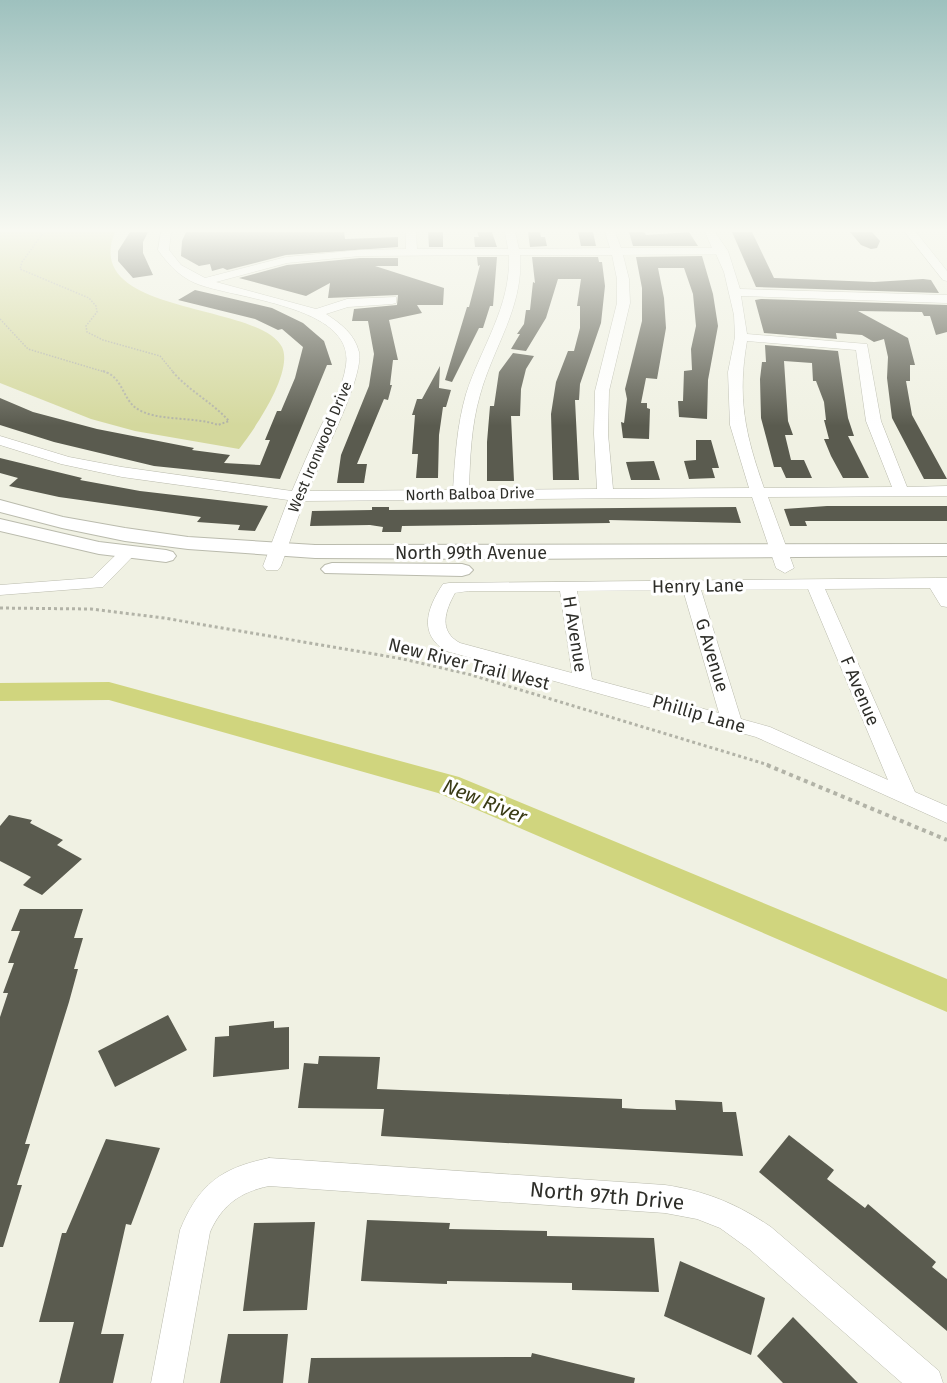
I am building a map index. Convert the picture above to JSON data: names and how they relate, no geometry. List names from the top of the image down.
{
  "streets": {
    "main road": ["North 99th Avenue"],
    "street": [
      "West Ironwood Drive",
      "North Balboa Drive",
      "Henry Lane",
      "H Avenue",
      "G Avenue",
      "F Avenue",
      "Phillip Lane",
      "North 97th Drive"
    ],
    "path": ["New River Trail West"]
  },
  "crossings": [
    ["West Ironwood Drive", "North Balboa Drive"],
    ["West Ironwood Drive", "North 99th Avenue"],
    ["North 99th Avenue", "Henry Lane"],
    ["Henry Lane", "H Avenue"],
    ["Henry Lane", "G Avenue"],
    ["Henry Lane", "F Avenue"],
    ["Henry Lane", "Phillip Lane"],
    ["H Avenue", "Phillip Lane"],
    ["G Avenue", "Phillip Lane"],
    ["F Avenue", "Phillip Lane"]
  ],
  "water": ["New River"]
}
